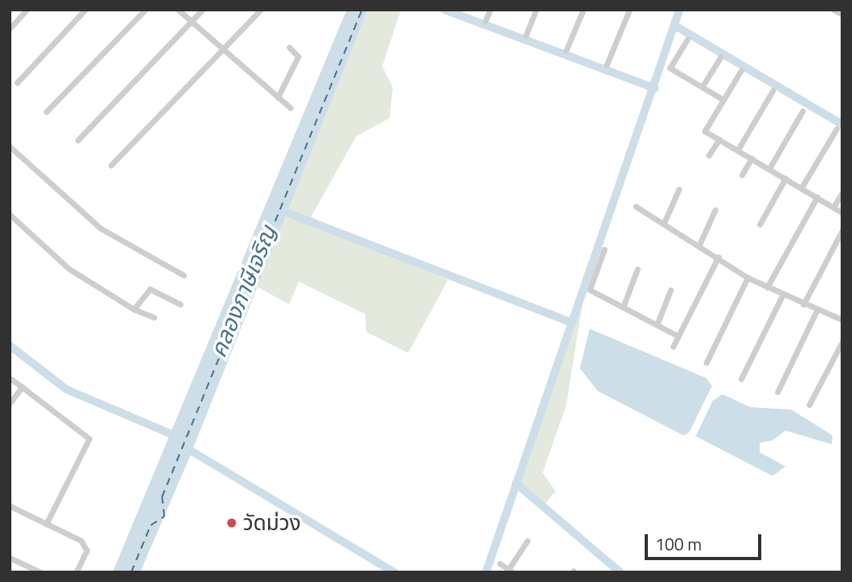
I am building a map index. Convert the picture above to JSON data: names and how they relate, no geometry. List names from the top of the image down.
{
  "water": ["คลองภาษีเจริญ"],
  "places": ["วัดม่วง"],
  "scale_bar": "100 m"
}
